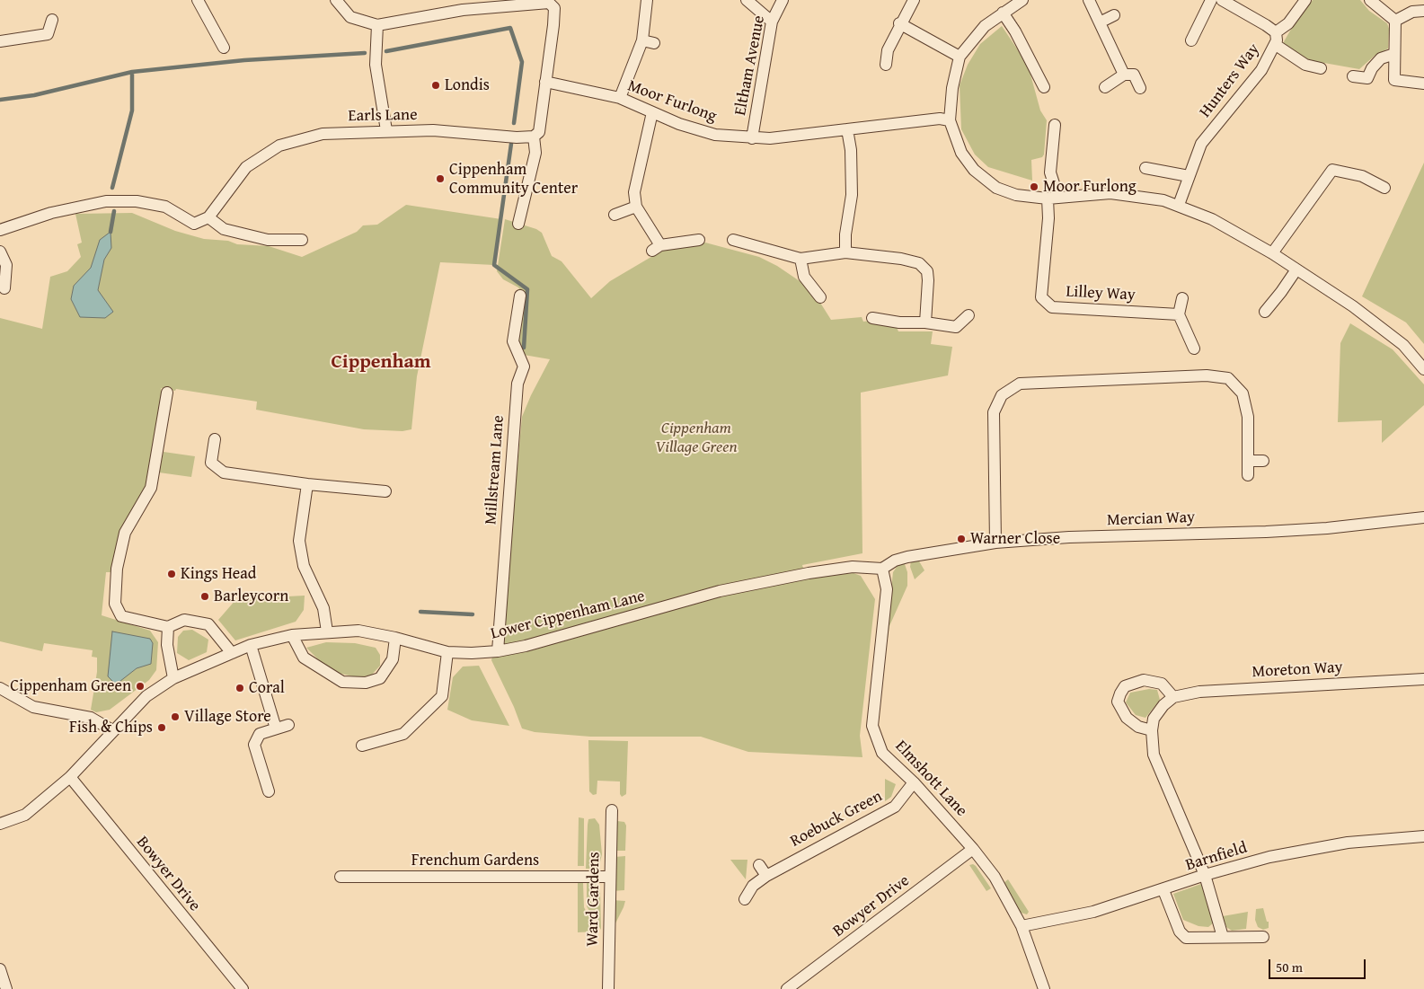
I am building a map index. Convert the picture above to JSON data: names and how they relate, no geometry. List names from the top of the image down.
{
  "streets": {
    "street": [
      "Eltham Avenue",
      "Hunters Way",
      "Moor Furlong",
      "Earls Lane",
      "Lilley Way",
      "Millstream Lane",
      "Mercian Way",
      "Lower Cippenham Lane",
      "Moreton Way",
      "Elmshott Lane",
      "Roebuck Green",
      "Barnfield",
      "Frenchum Gardens",
      "Bowyer Drive",
      "Ward Gardens"
    ]
  },
  "crossings": [
    ["Eltham Avenue", "Moor Furlong"],
    ["Millstream Lane", "Lower Cippenham Lane"],
    ["Mercian Way", "Lower Cippenham Lane"],
    ["Mercian Way", "Elmshott Lane"],
    ["Lower Cippenham Lane", "Elmshott Lane"],
    ["Lower Cippenham Lane", "Bowyer Drive"],
    ["Elmshott Lane", "Roebuck Green"],
    ["Elmshott Lane", "Barnfield"],
    ["Elmshott Lane", "Bowyer Drive"],
    ["Frenchum Gardens", "Ward Gardens"]
  ],
  "districts": ["Cippenham"],
  "parks": ["Cippenham Village Green"],
  "places": [
    "Londis",
    "Cippenham Community Center",
    "Moor Furlong",
    "Warner Close",
    "Kings Head",
    "Barleycorn",
    "Cippenham Green",
    "Coral",
    "Village Store",
    "Fish & Chips"
  ],
  "scale_bar": "50 m"
}
